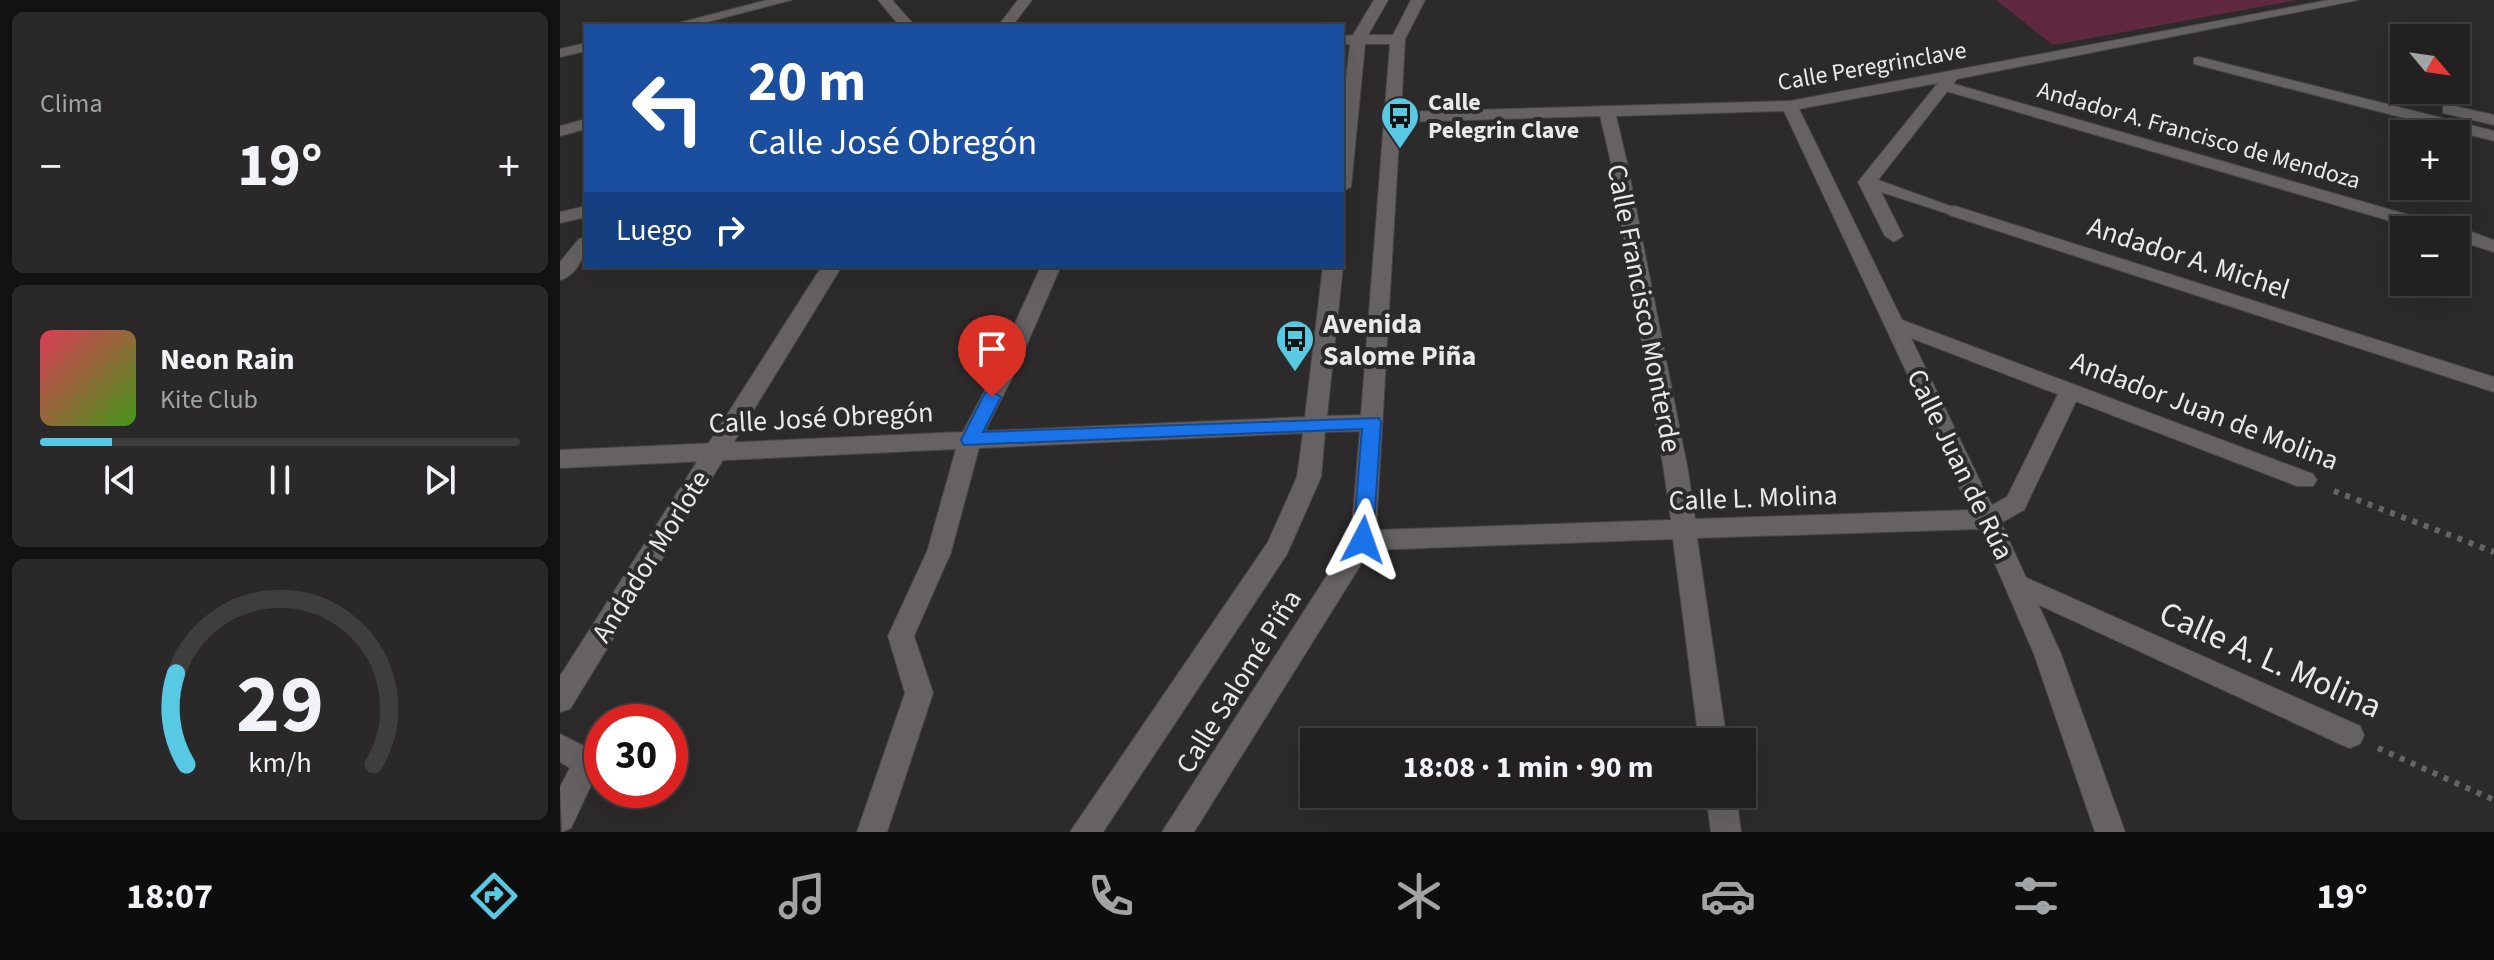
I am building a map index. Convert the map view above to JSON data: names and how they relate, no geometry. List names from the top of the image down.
{
  "streets": {
    "street": [
      "Calle Peregrinclave",
      "Andador A. Francisco de Mendoza",
      "Andador A. Michel",
      "Calle Francisco Monterde",
      "Andador Juan de Molina",
      "Calle José Obregón",
      "Calle Juan de Rúa",
      "Calle L. Molina",
      "Andador Morlote",
      "Calle A. L. Molina",
      "Calle Salomé Piña"
    ]
  },
  "crossings": [
    ["Calle Peregrinclave", "Andador A. Francisco de Mendoza"],
    ["Calle Peregrinclave", "Calle Francisco Monterde"],
    ["Calle Peregrinclave", "Calle Juan de Rúa"],
    ["Calle Peregrinclave", "Calle Salomé Piña"],
    ["Calle Francisco Monterde", "Calle L. Molina"],
    ["Andador Juan de Molina", "Calle Juan de Rúa"],
    ["Calle José Obregón", "Andador Morlote"],
    ["Calle José Obregón", "Calle Salomé Piña"],
    ["Calle Juan de Rúa", "Calle L. Molina"],
    ["Calle Juan de Rúa", "Calle A. L. Molina"],
    ["Calle L. Molina", "Calle Salomé Piña"]
  ],
  "places": {
    "bus stop": ["Calle Pelegrin Clave", "Avenida Salome Piña"]
  },
  "north": "bottom right",
  "page": {
    "tile": "Clima",
    "map_buttons": ["+", "−"],
    "turn": ["20 m", "Calle José Obregón"],
    "heat": ["−", "19°", "+"],
    "then": "Luego",
    "song": ["Neon Rain", "Kite Club"],
    "limit": "30",
    "trip": "18:08 · 1 min · 90 m",
    "tabs": ["18:07", "19°"],
    "gauge": ["29", "km/h"]
  }
}
